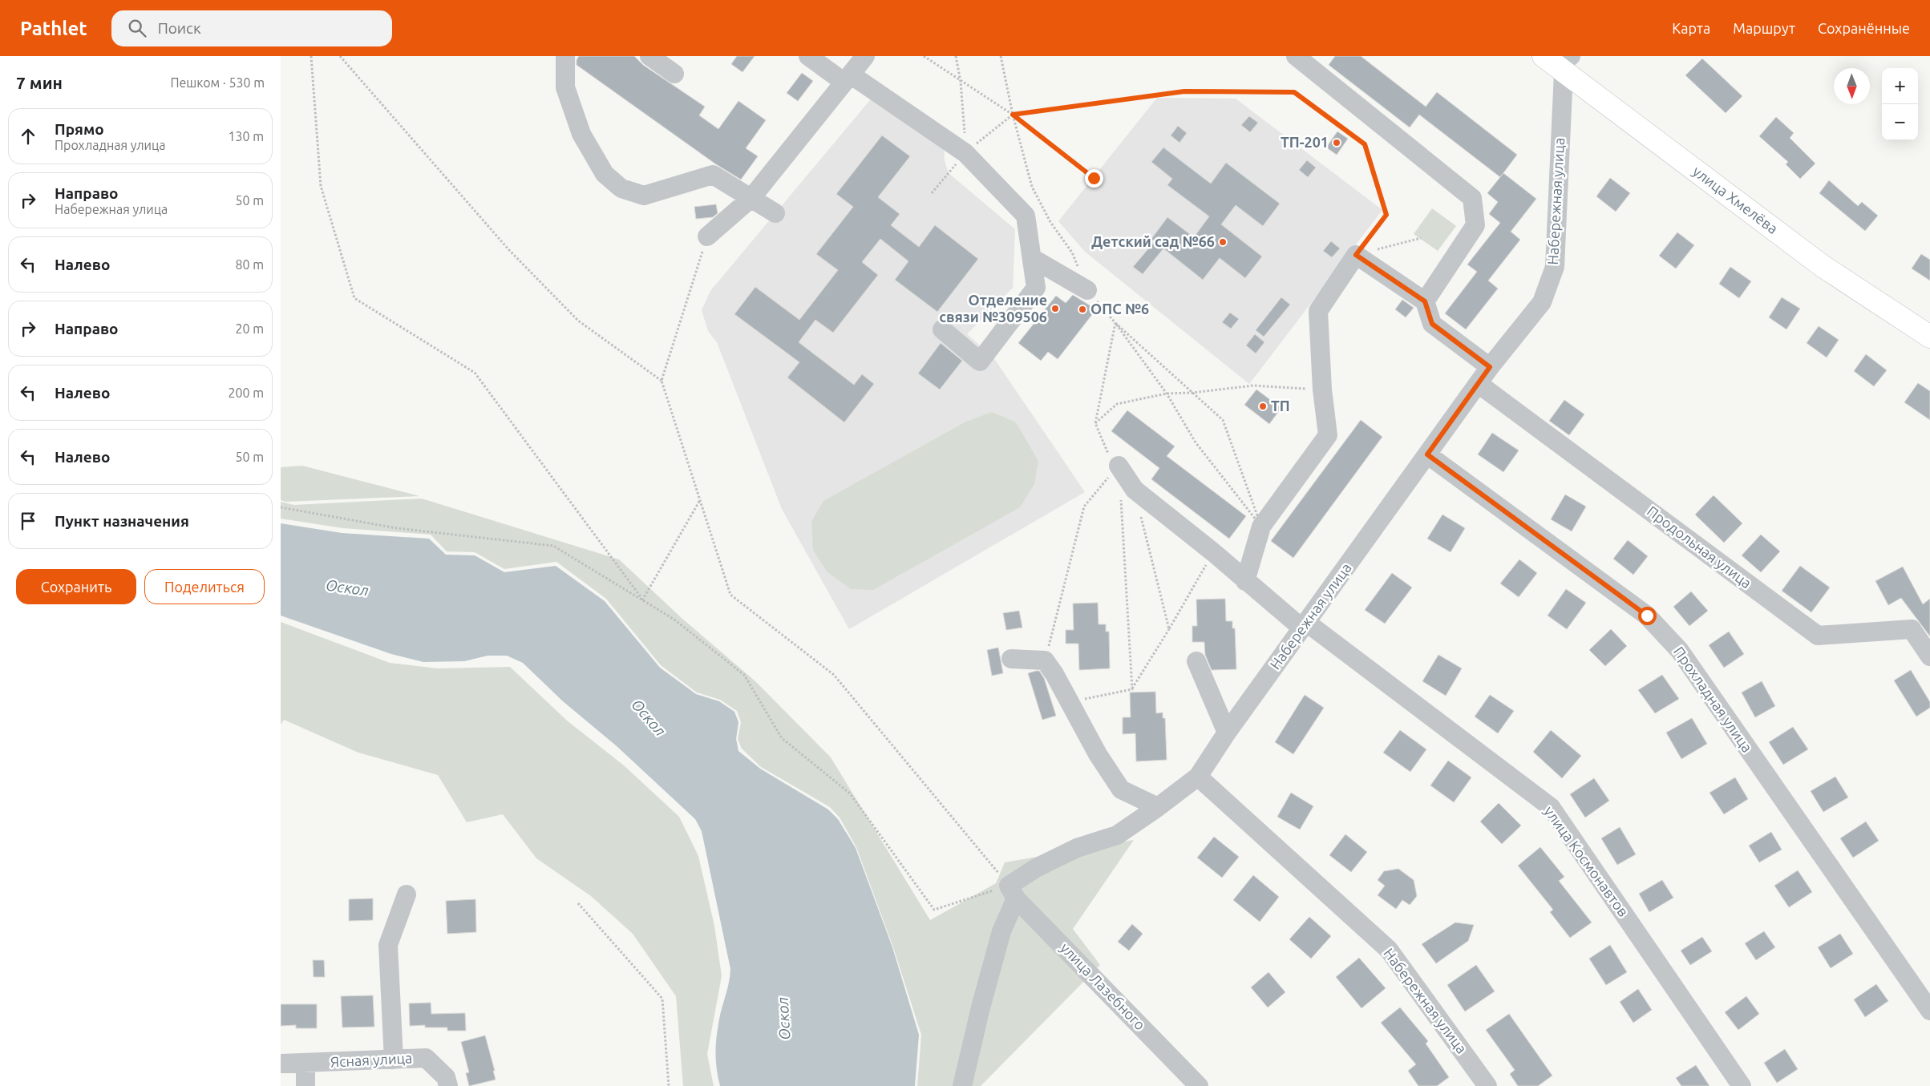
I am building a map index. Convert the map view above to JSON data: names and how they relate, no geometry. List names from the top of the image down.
{
  "streets": {
    "main road": ["улица Хмелёва"],
    "street": [
      "Набережная улица",
      "Продольная улица",
      "Прохладная улица",
      "улица Космонавтов",
      "улица Лазебного",
      "Ясная улица"
    ]
  },
  "crossings": [
    ["улица Хмелёва", "Набережная улица"],
    ["Набережная улица", "Продольная улица"],
    ["Набережная улица", "Прохладная улица"],
    ["Набережная улица", "улица Космонавтов"]
  ],
  "water": ["Оскол"],
  "places": [
    "ТП-201",
    "Детский сад №66",
    "Отделение связи №309506",
    "ОПС №6",
    "ТП"
  ],
  "north": "bottom",
  "page": {
    "header": "Pathlet",
    "search": "Поиск",
    "nav": ["Карта", "Маршрут", "Сохранённые"],
    "heading": ["7 мин", "Пешком · 530 m"],
    "map_buttons": ["+", "−"],
    "list": [
      ["Прямо", "Прохладная улица", "130 m"],
      ["Направо", "Набережная улица", "50 m"],
      ["Налево", "80 m"],
      ["Направо", "20 m"],
      ["Налево", "200 m"],
      ["Налево", "50 m"],
      "Пункт назначения"
    ],
    "buttons": ["Сохранить", "Поделиться"]
  }
}
